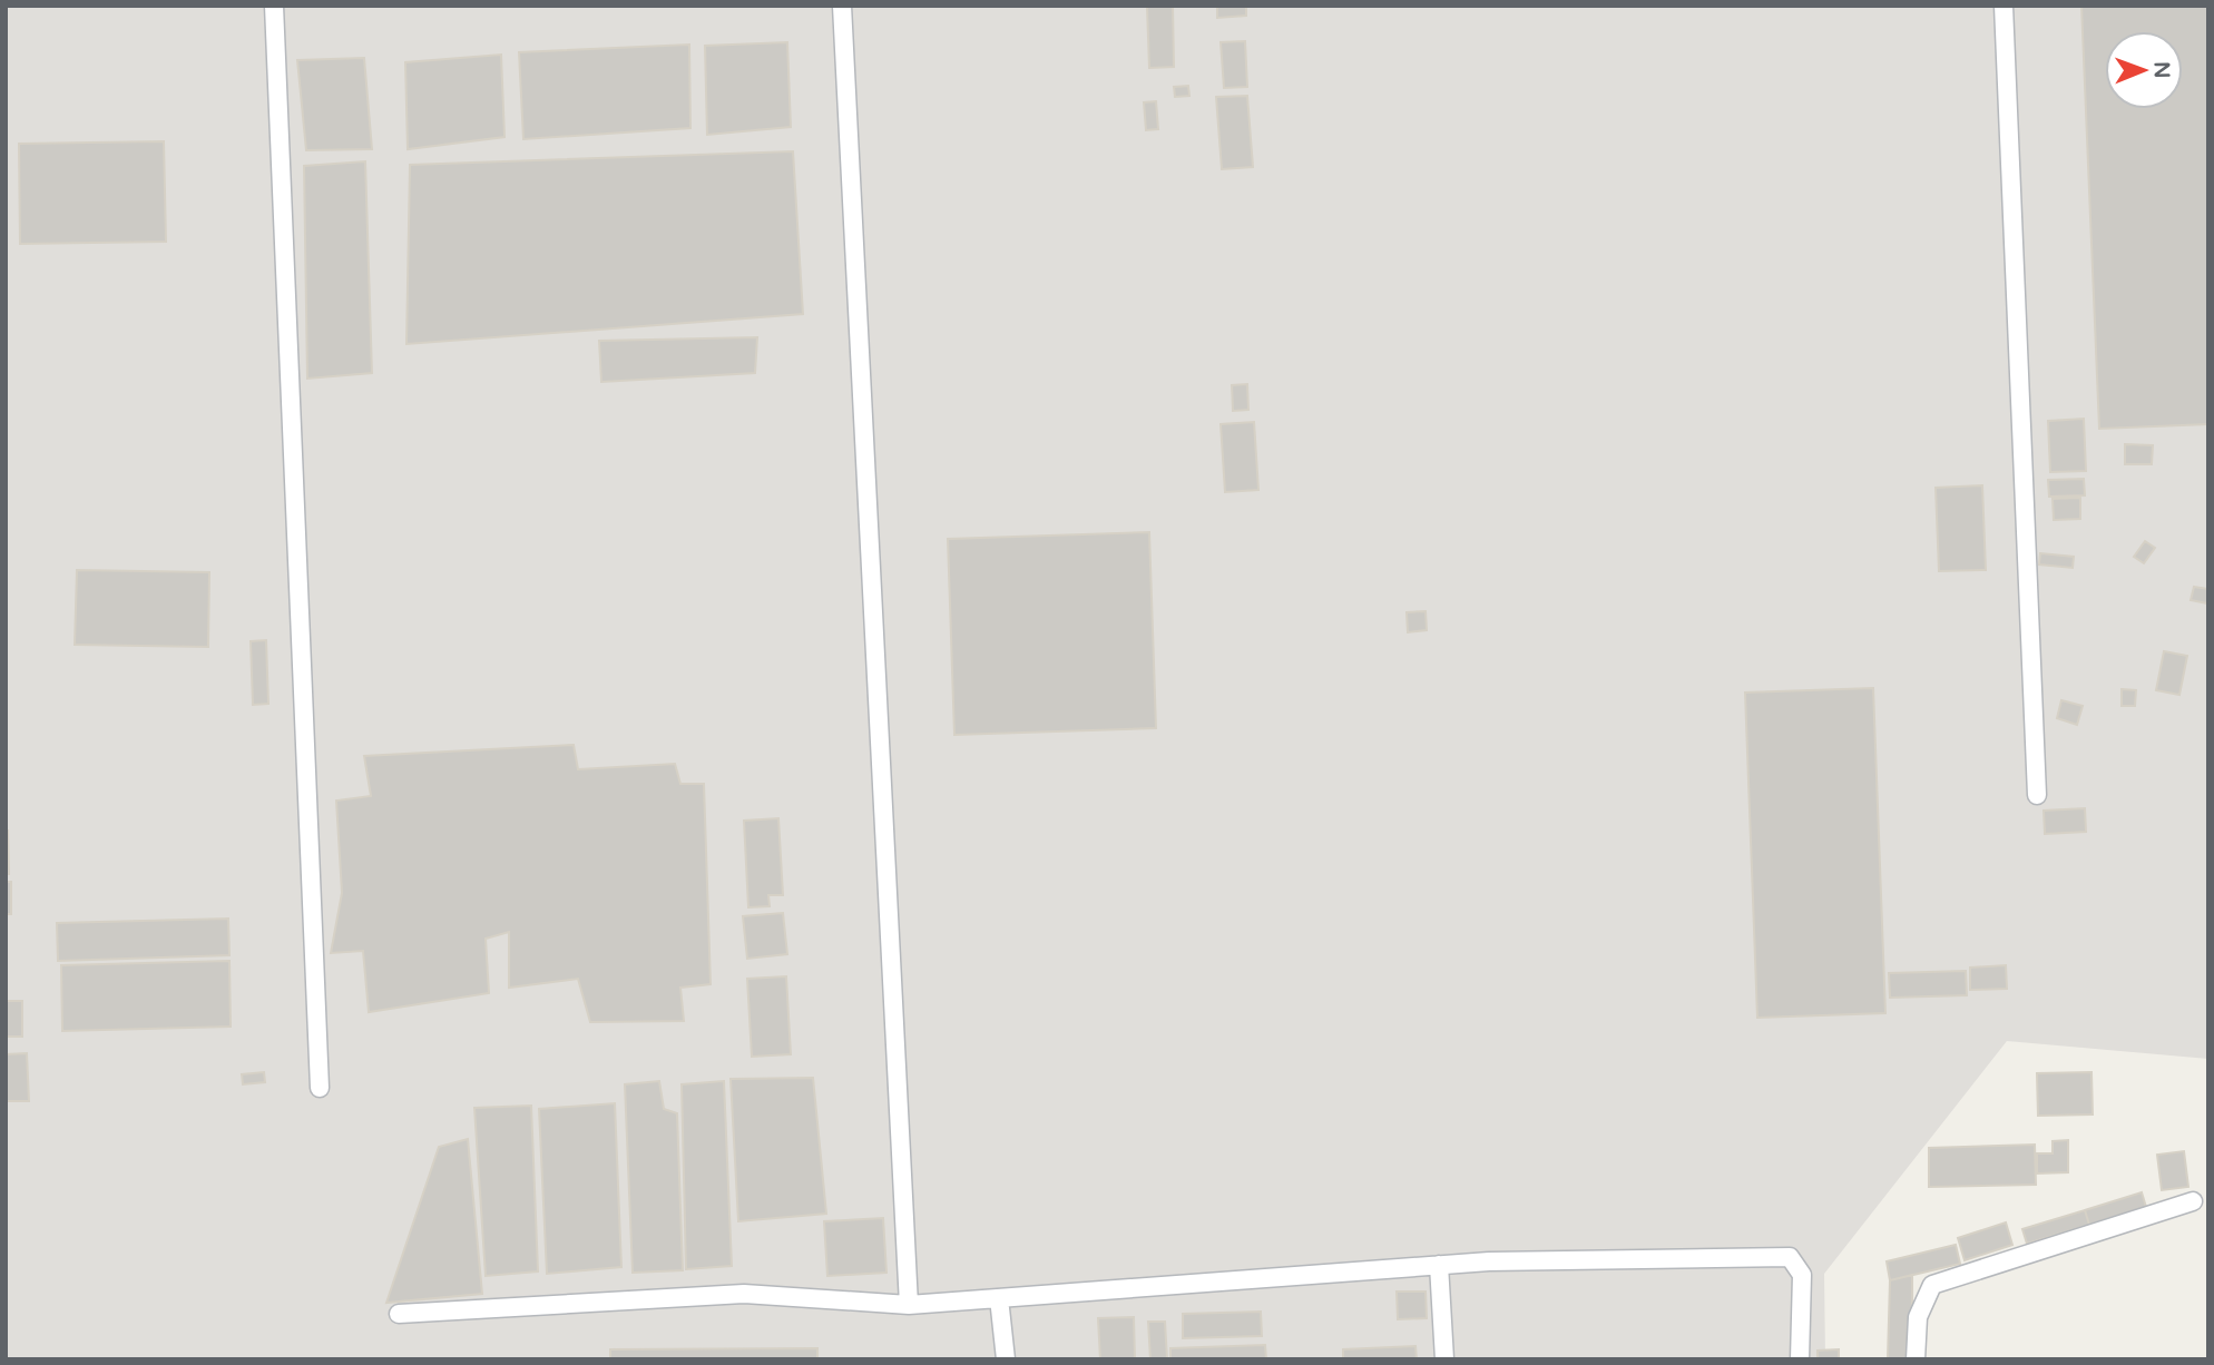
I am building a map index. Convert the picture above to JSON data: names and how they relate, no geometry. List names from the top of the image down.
{
  "north": "right"
}
